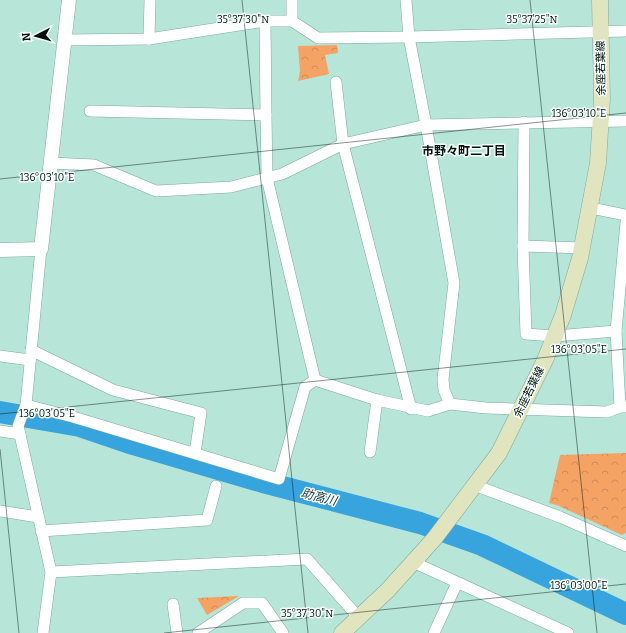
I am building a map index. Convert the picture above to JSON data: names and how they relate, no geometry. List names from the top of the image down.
{
  "streets": {
    "main road": ["余座若葉線"]
  },
  "districts": ["市野々町二丁目"],
  "water": ["助高川"],
  "north": "left",
  "coordinates": [
    "35°37'30\"N",
    "35°37'25\"N",
    "136°03'10\"E",
    "136°03'05\"E",
    "136°03'00\"E"
  ]
}
